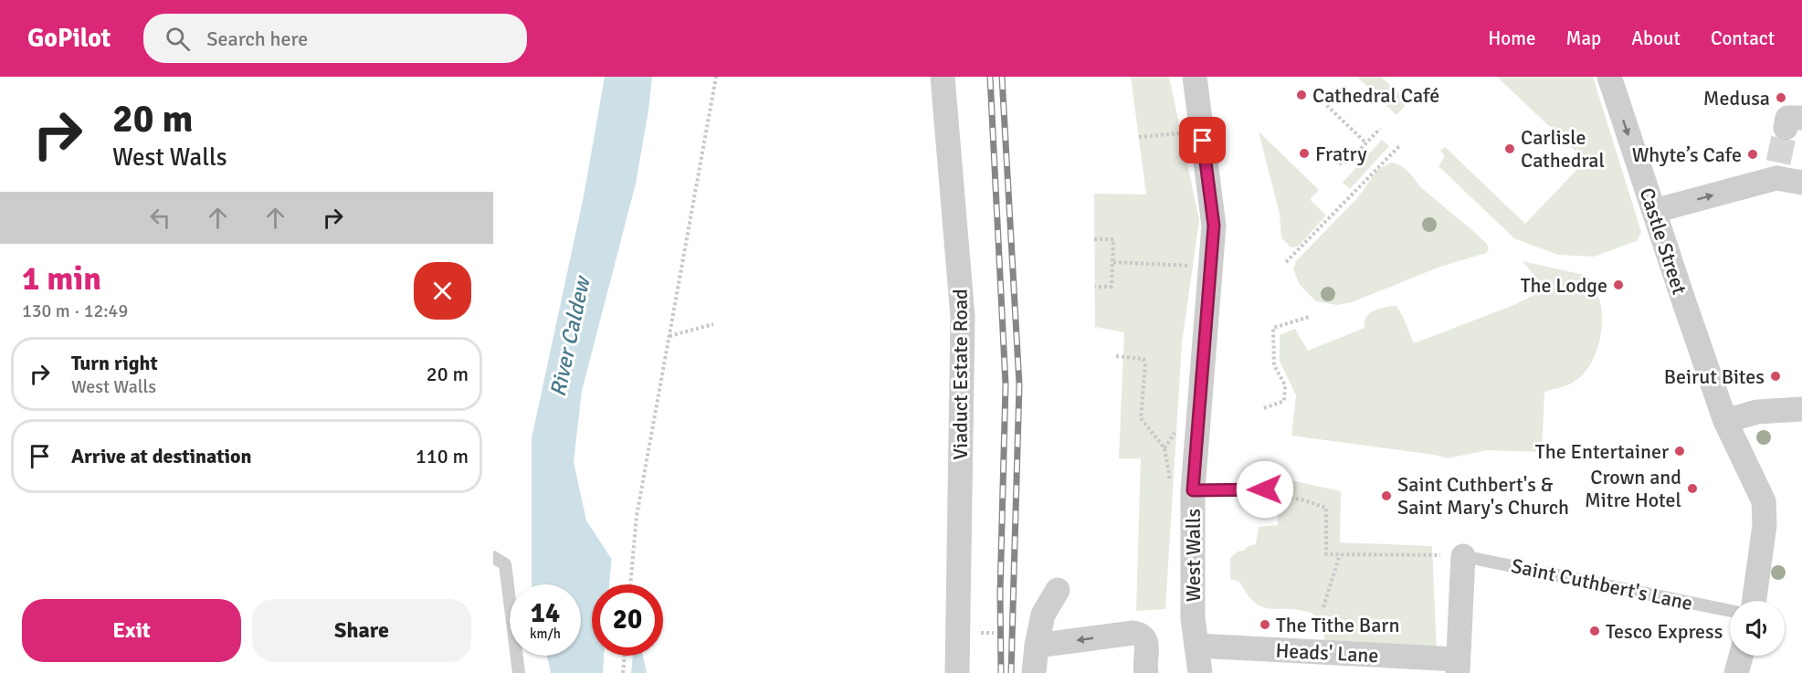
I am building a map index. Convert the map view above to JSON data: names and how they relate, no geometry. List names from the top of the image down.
{
  "streets": {
    "street": [
      "Castle Street",
      "Viaduct Estate Road",
      "West Walls",
      "Heads' Lane"
    ],
    "lane": ["Saint Cuthbert's Lane"]
  },
  "crossings": [
    ["West Walls", "Heads' Lane"]
  ],
  "water": ["River Caldew"],
  "places": [
    "Cathedral Café",
    "Medusa",
    "Carlisle Cathedral",
    "Fratry",
    "Whyte’s Cafe",
    "The Lodge",
    "Beirut Bites",
    "The Entertainer",
    "Crown and Mitre Hotel",
    "Saint Cuthbert's & Saint Mary's Church",
    "The Tithe Barn",
    "Tesco Express"
  ],
  "page": {
    "header": "GoPilot",
    "search": "Search here",
    "nav": [
      "Home",
      "Map",
      "About",
      "Contact"
    ],
    "turn": ["20 m", "West Walls"],
    "heading": ["1 min", "130 m · 12:49"],
    "list": [
      {
        "name": "Turn right",
        "note": "West Walls",
        "value": "20 m"
      },
      {
        "name": "Arrive at destination",
        "value": "110 m"
      }
    ],
    "speed": "14 km/h",
    "limit": "20",
    "buttons": ["Exit", "Share"]
  }
}
